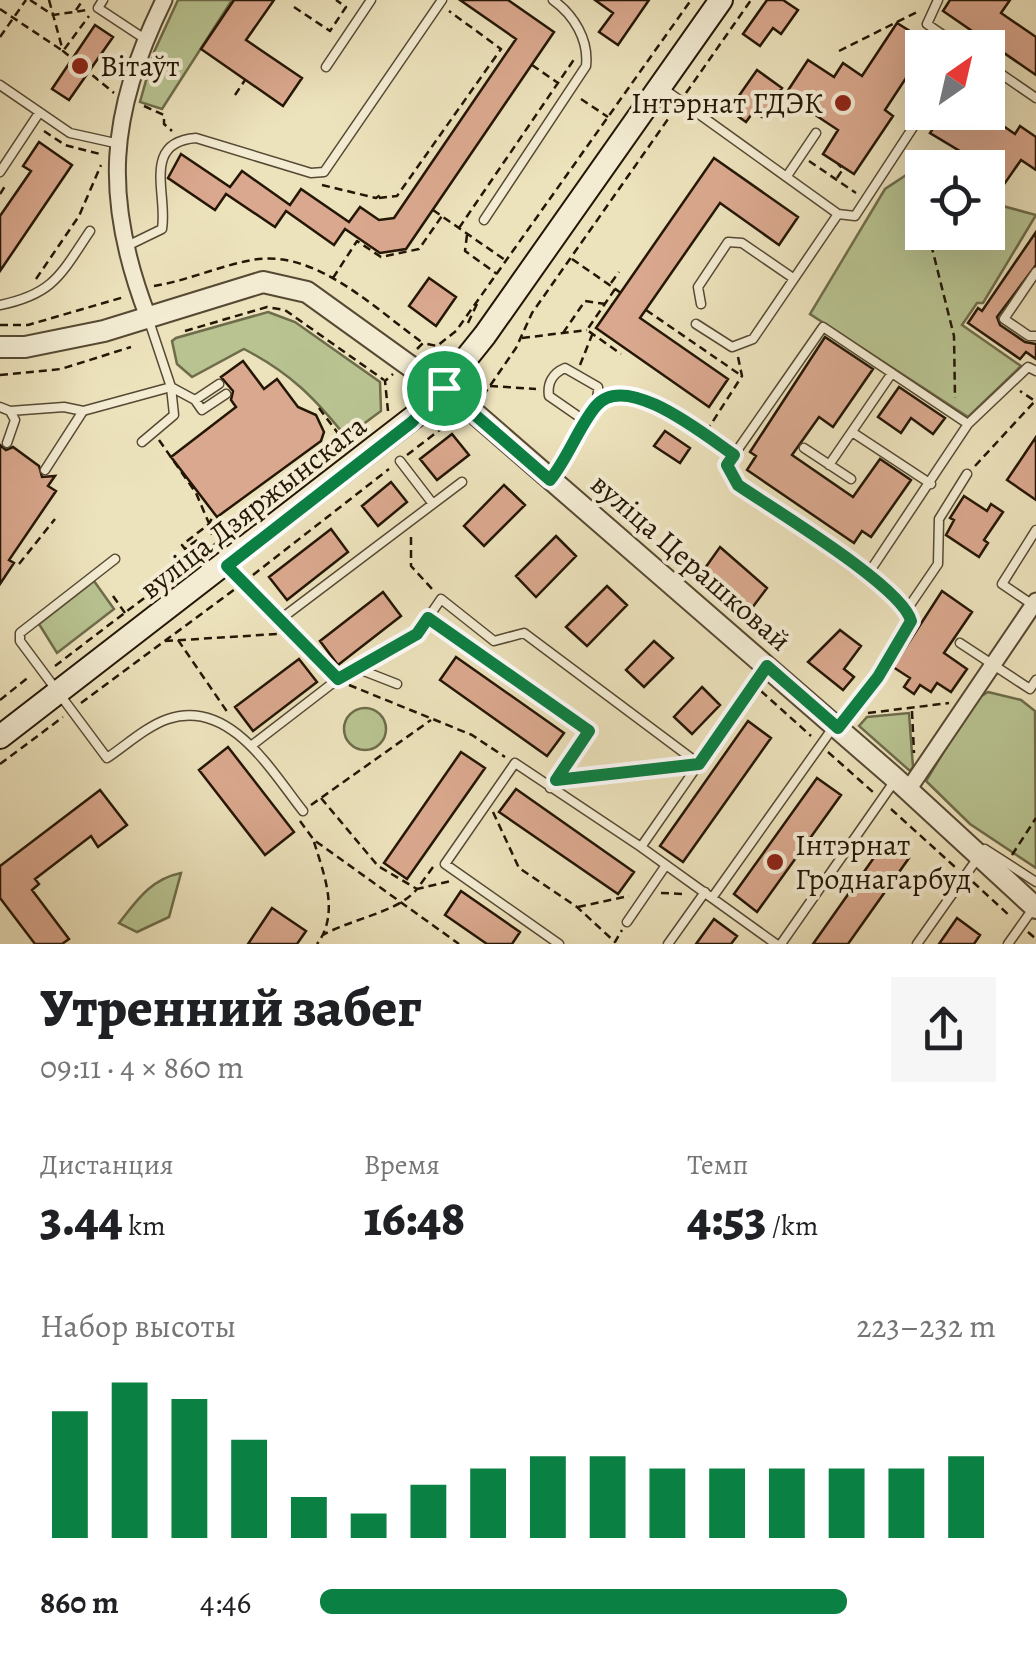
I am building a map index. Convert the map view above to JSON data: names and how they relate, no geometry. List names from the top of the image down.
{
  "streets": {
    "main road": ["вуліца Дзяржынскага"],
    "street": ["вуліца Церашковай"]
  },
  "crossings": [
    ["вуліца Дзяржынскага", "вуліца Церашковай"]
  ],
  "places": ["Вітаўт", "Інтэрнат ГДЭК", "Інтэрнат Гроднагарбуд"],
  "north": "top right",
  "page": {
    "heading": ["Утренний забег", "09:11 · 4 × 860 m"],
    "stats": [
      ["Дистанция", "3.44 km"],
      ["Время", "16:48"],
      ["Темп", "4:53 /km"]
    ],
    "chart": ["Набор высоты", "223–232 m"],
    "list": [
      {
        "name": "860 m",
        "note": "4:46"
      }
    ]
  }
}
